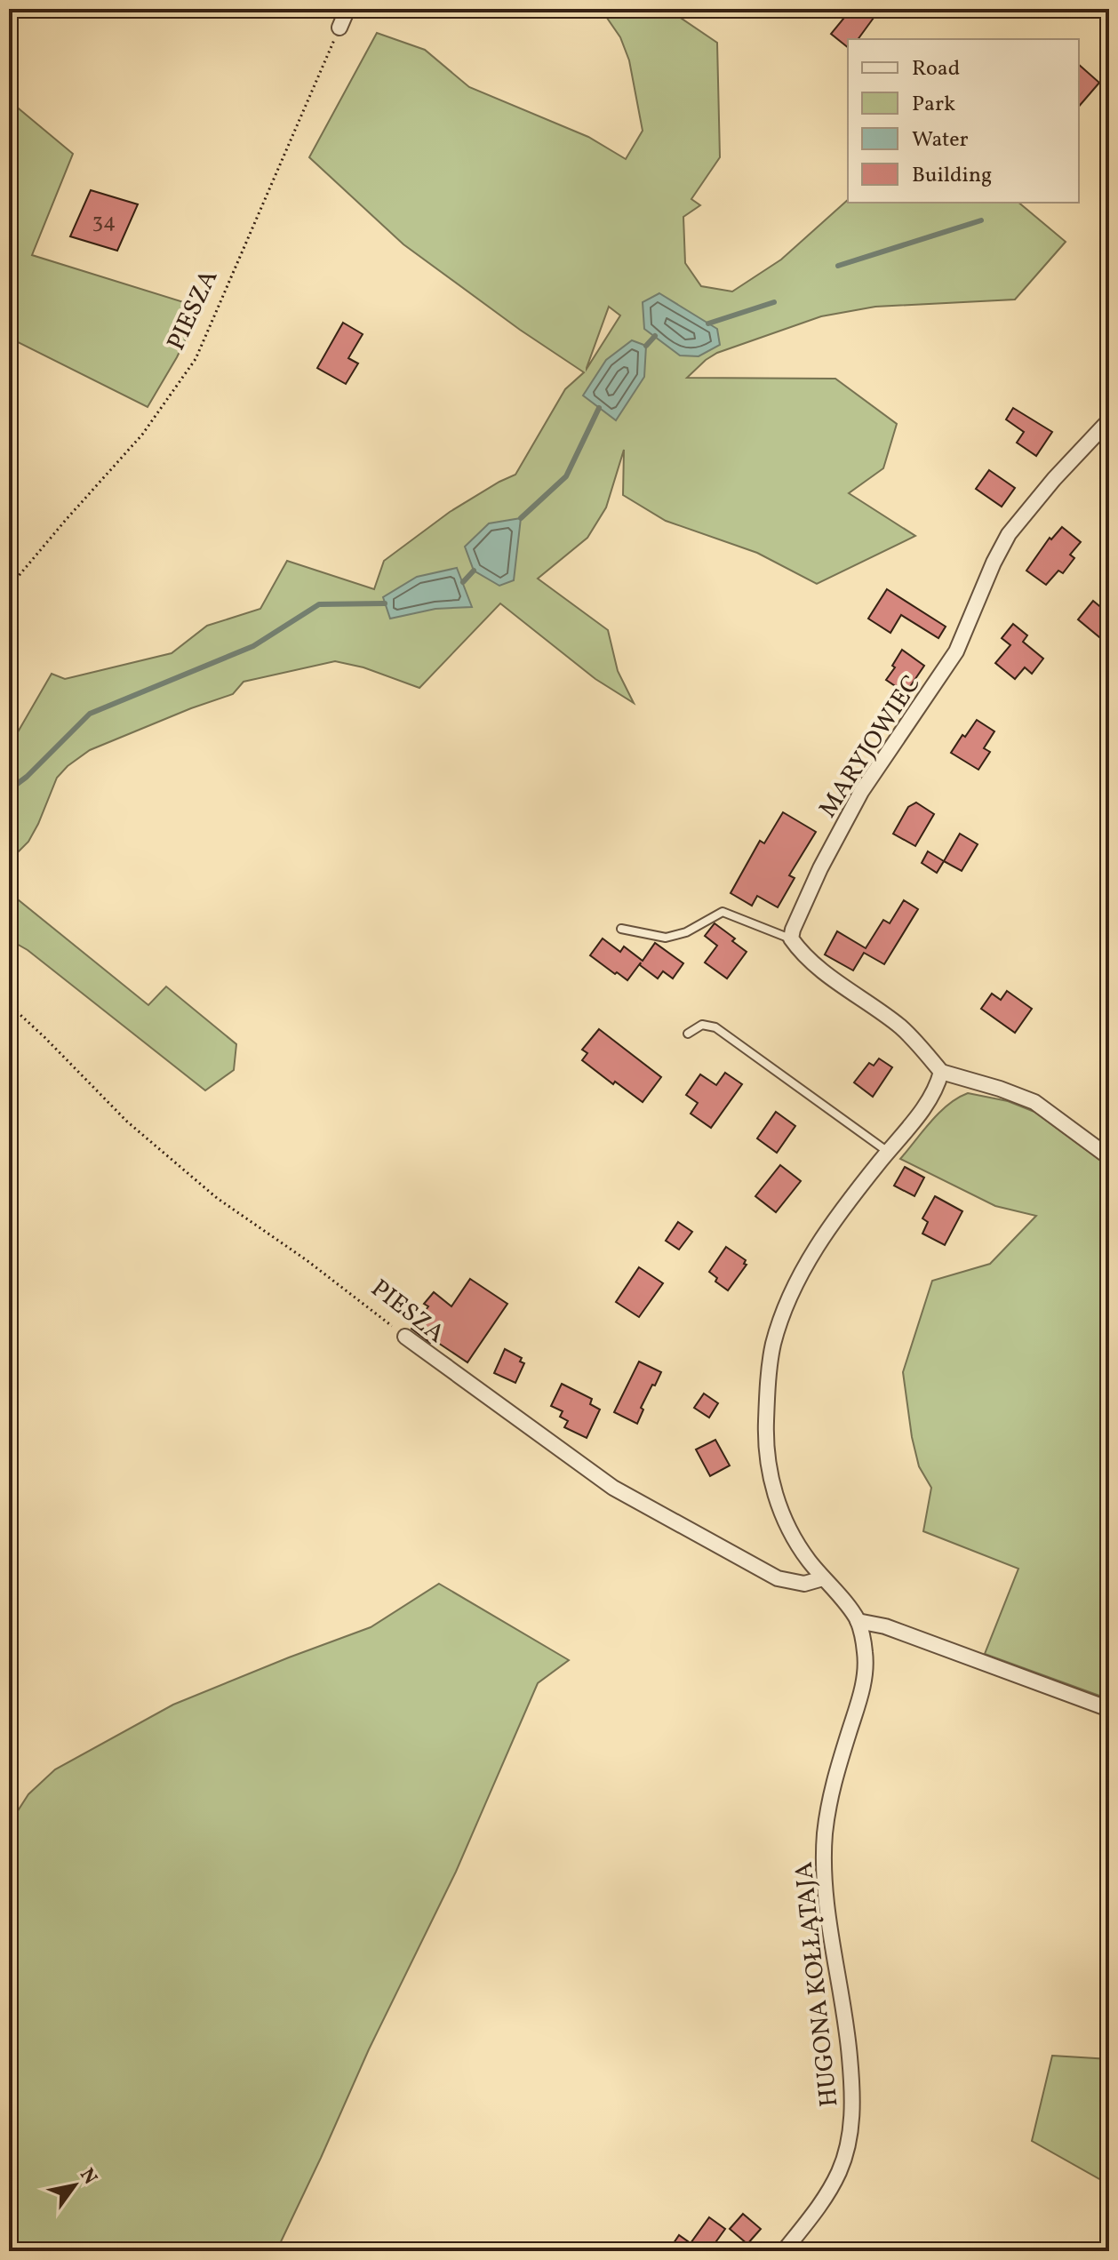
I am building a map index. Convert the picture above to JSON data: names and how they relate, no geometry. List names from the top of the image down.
{
  "streets": {
    "street": ["PIESZA", "MARYJOWIEC", "HUGONA KOŁŁĄTAJA"]
  },
  "crossings": [
    ["PIESZA", "HUGONA KOŁŁĄTAJA"]
  ],
  "house_numbers": ["34"],
  "legend": [
    "Road",
    "Park",
    "Water",
    "Building"
  ],
  "north": "top right"
}
